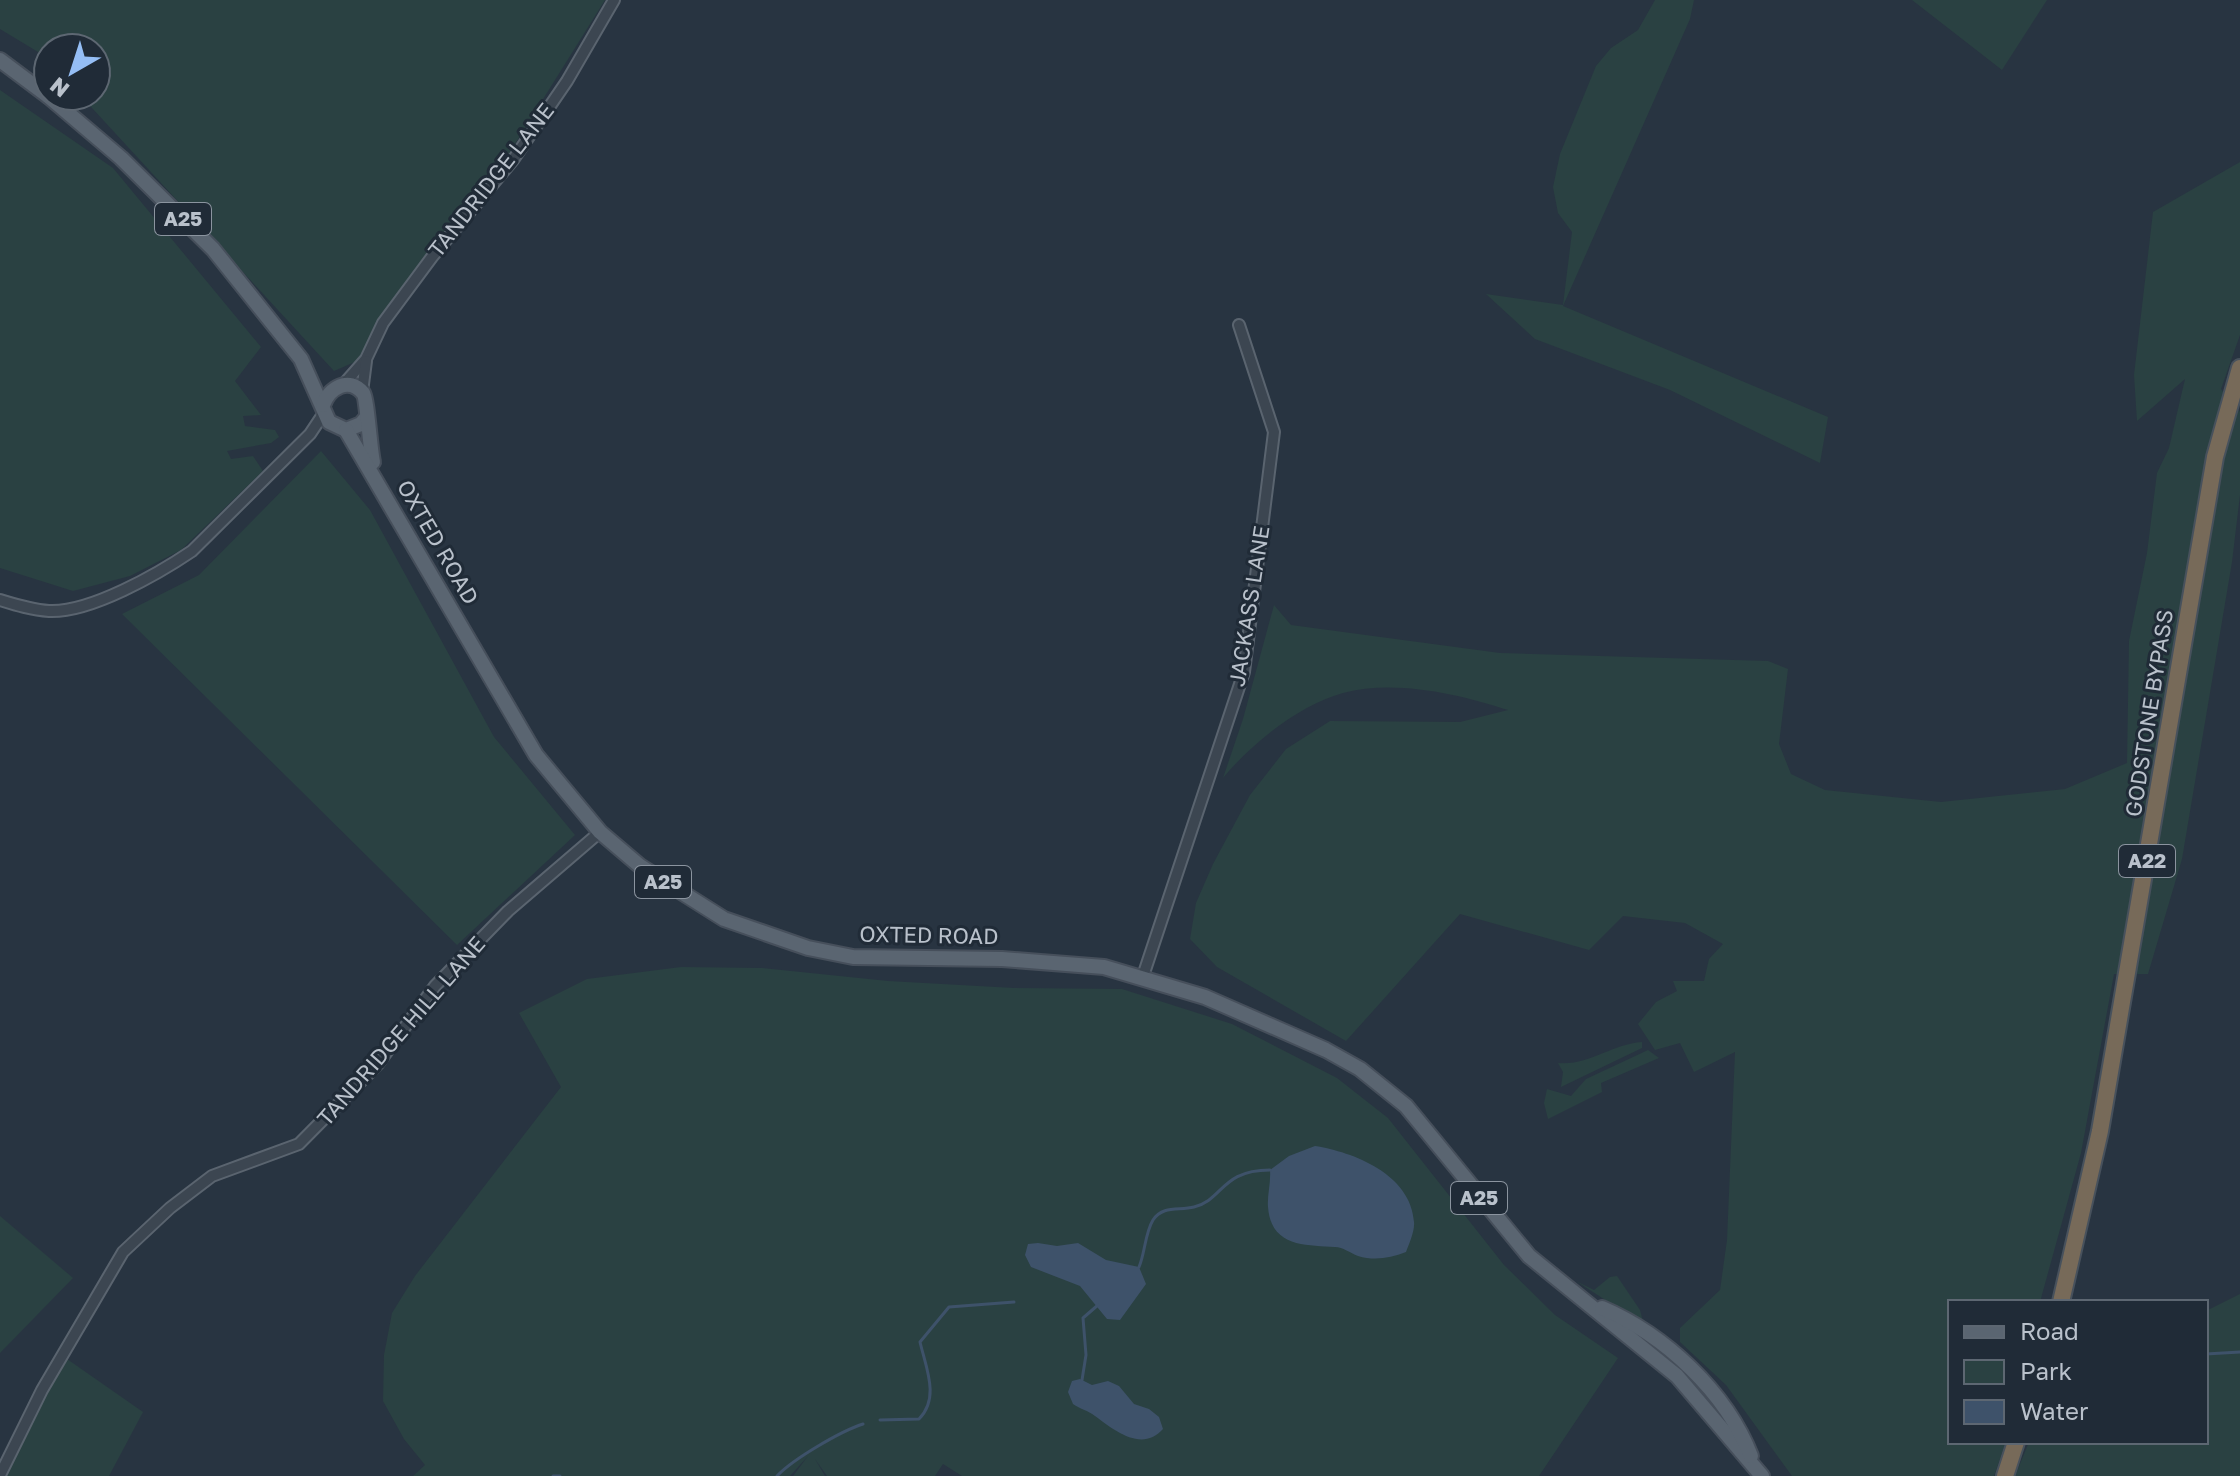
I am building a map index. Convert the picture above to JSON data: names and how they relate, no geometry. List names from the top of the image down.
{
  "streets": {
    "highway": ["GODSTONE BYPASS", "A22"],
    "main road": ["A25", "OXTED ROAD"],
    "street": ["TANDRIDGE LANE", "JACKASS LANE", "TANDRIDGE HILL LANE"]
  },
  "crossings": [
    ["TANDRIDGE LANE", "A25"],
    ["TANDRIDGE LANE", "OXTED ROAD"],
    ["A25", "OXTED ROAD"],
    ["OXTED ROAD", "JACKASS LANE"],
    ["OXTED ROAD", "TANDRIDGE HILL LANE"]
  ],
  "legend": ["Road", "Park", "Water"],
  "north": "bottom left"
}
